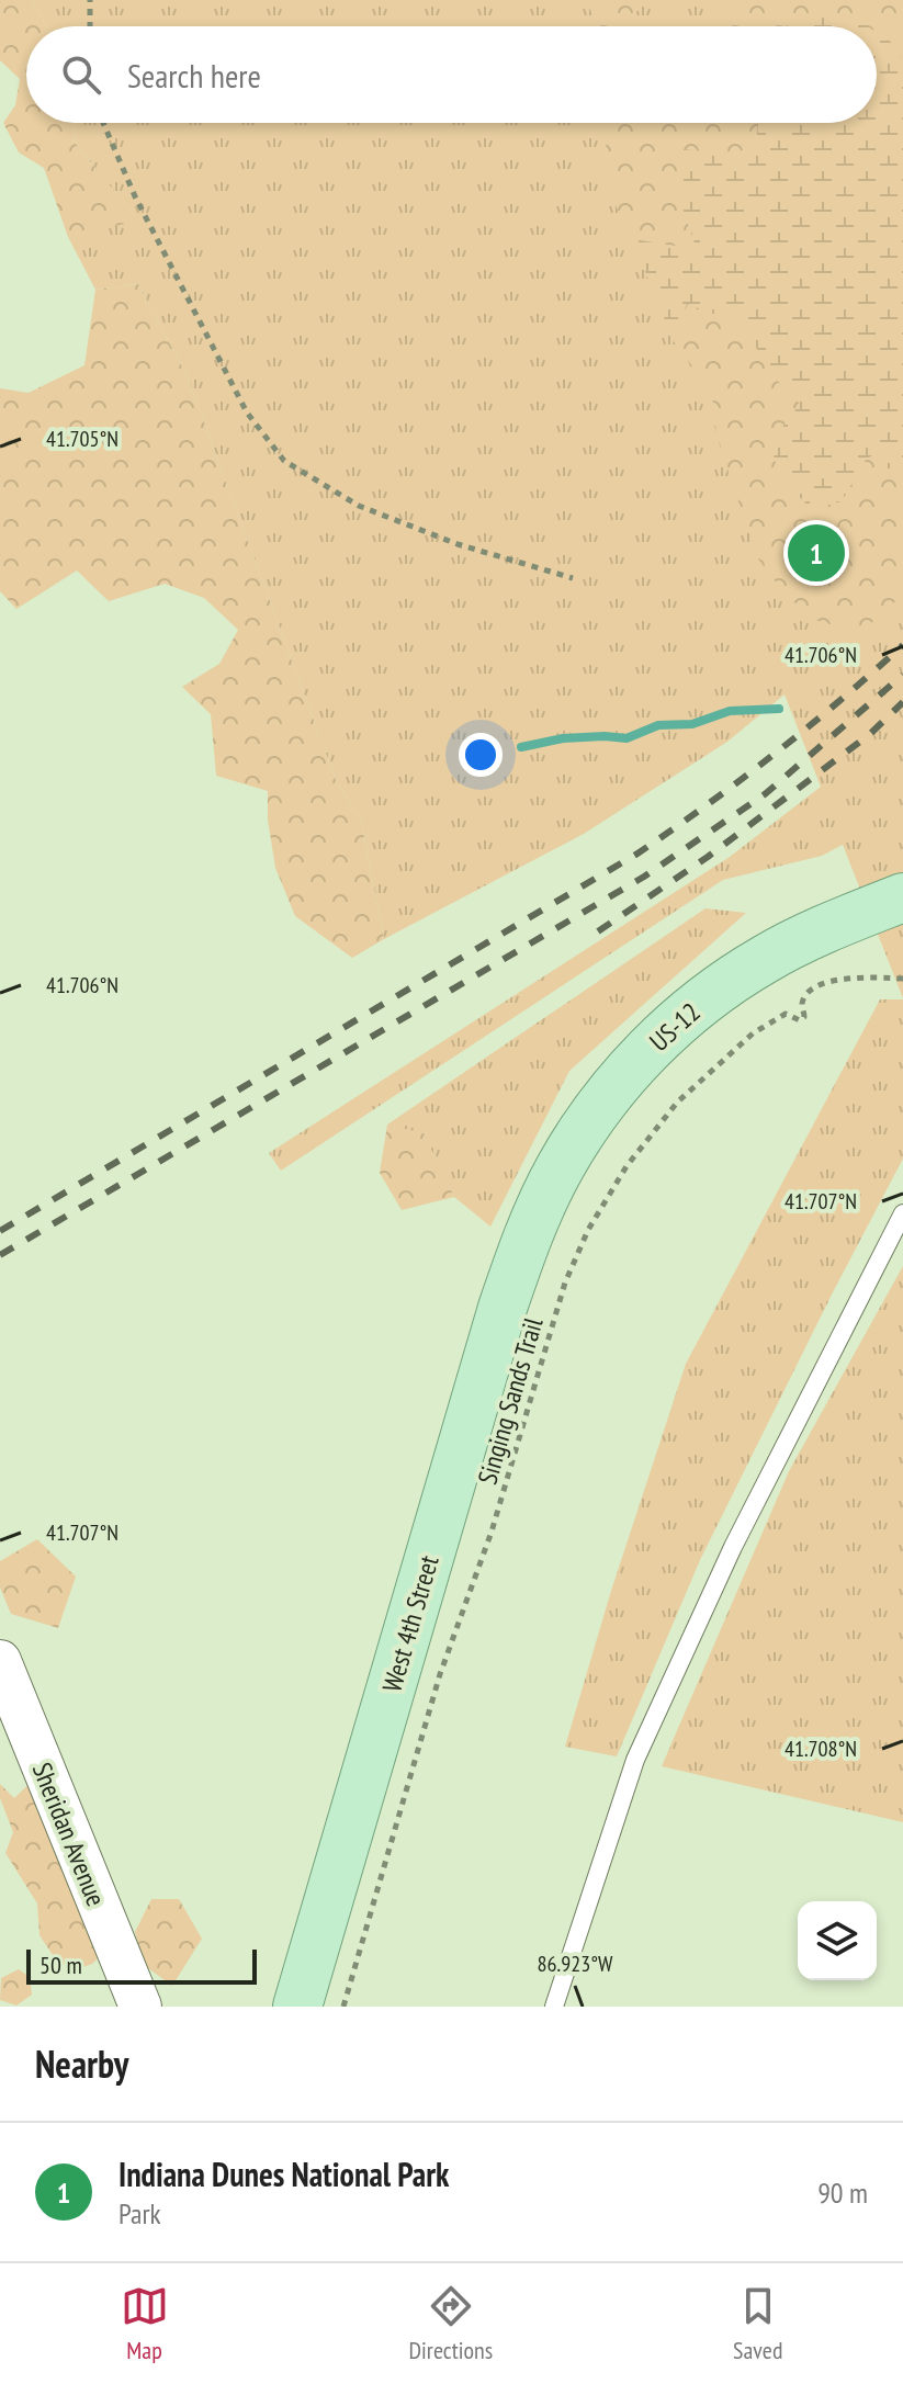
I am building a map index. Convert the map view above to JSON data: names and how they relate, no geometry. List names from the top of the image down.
{
  "streets": {
    "main road": ["US-12", "West 4th Street"],
    "street": ["Sheridan Avenue"],
    "path": ["Singing Sands Trail"]
  },
  "crossings": [
    ["US-12", "West 4th Street"]
  ],
  "scale_bar": "50 m",
  "page": {
    "search": "Search here",
    "pins": "1",
    "scale": "50 m",
    "heading": "Nearby",
    "list": [
      {
        "mark": "1",
        "name": "Indiana Dunes National Park",
        "note": "Park",
        "value": "90 m"
      }
    ],
    "nav": ["Map", "Directions", "Saved"]
  },
  "coordinates": [
    "41.705°N",
    "41.706°N",
    "41.707°N",
    "41.708°N",
    "86.923°W"
  ]
}
